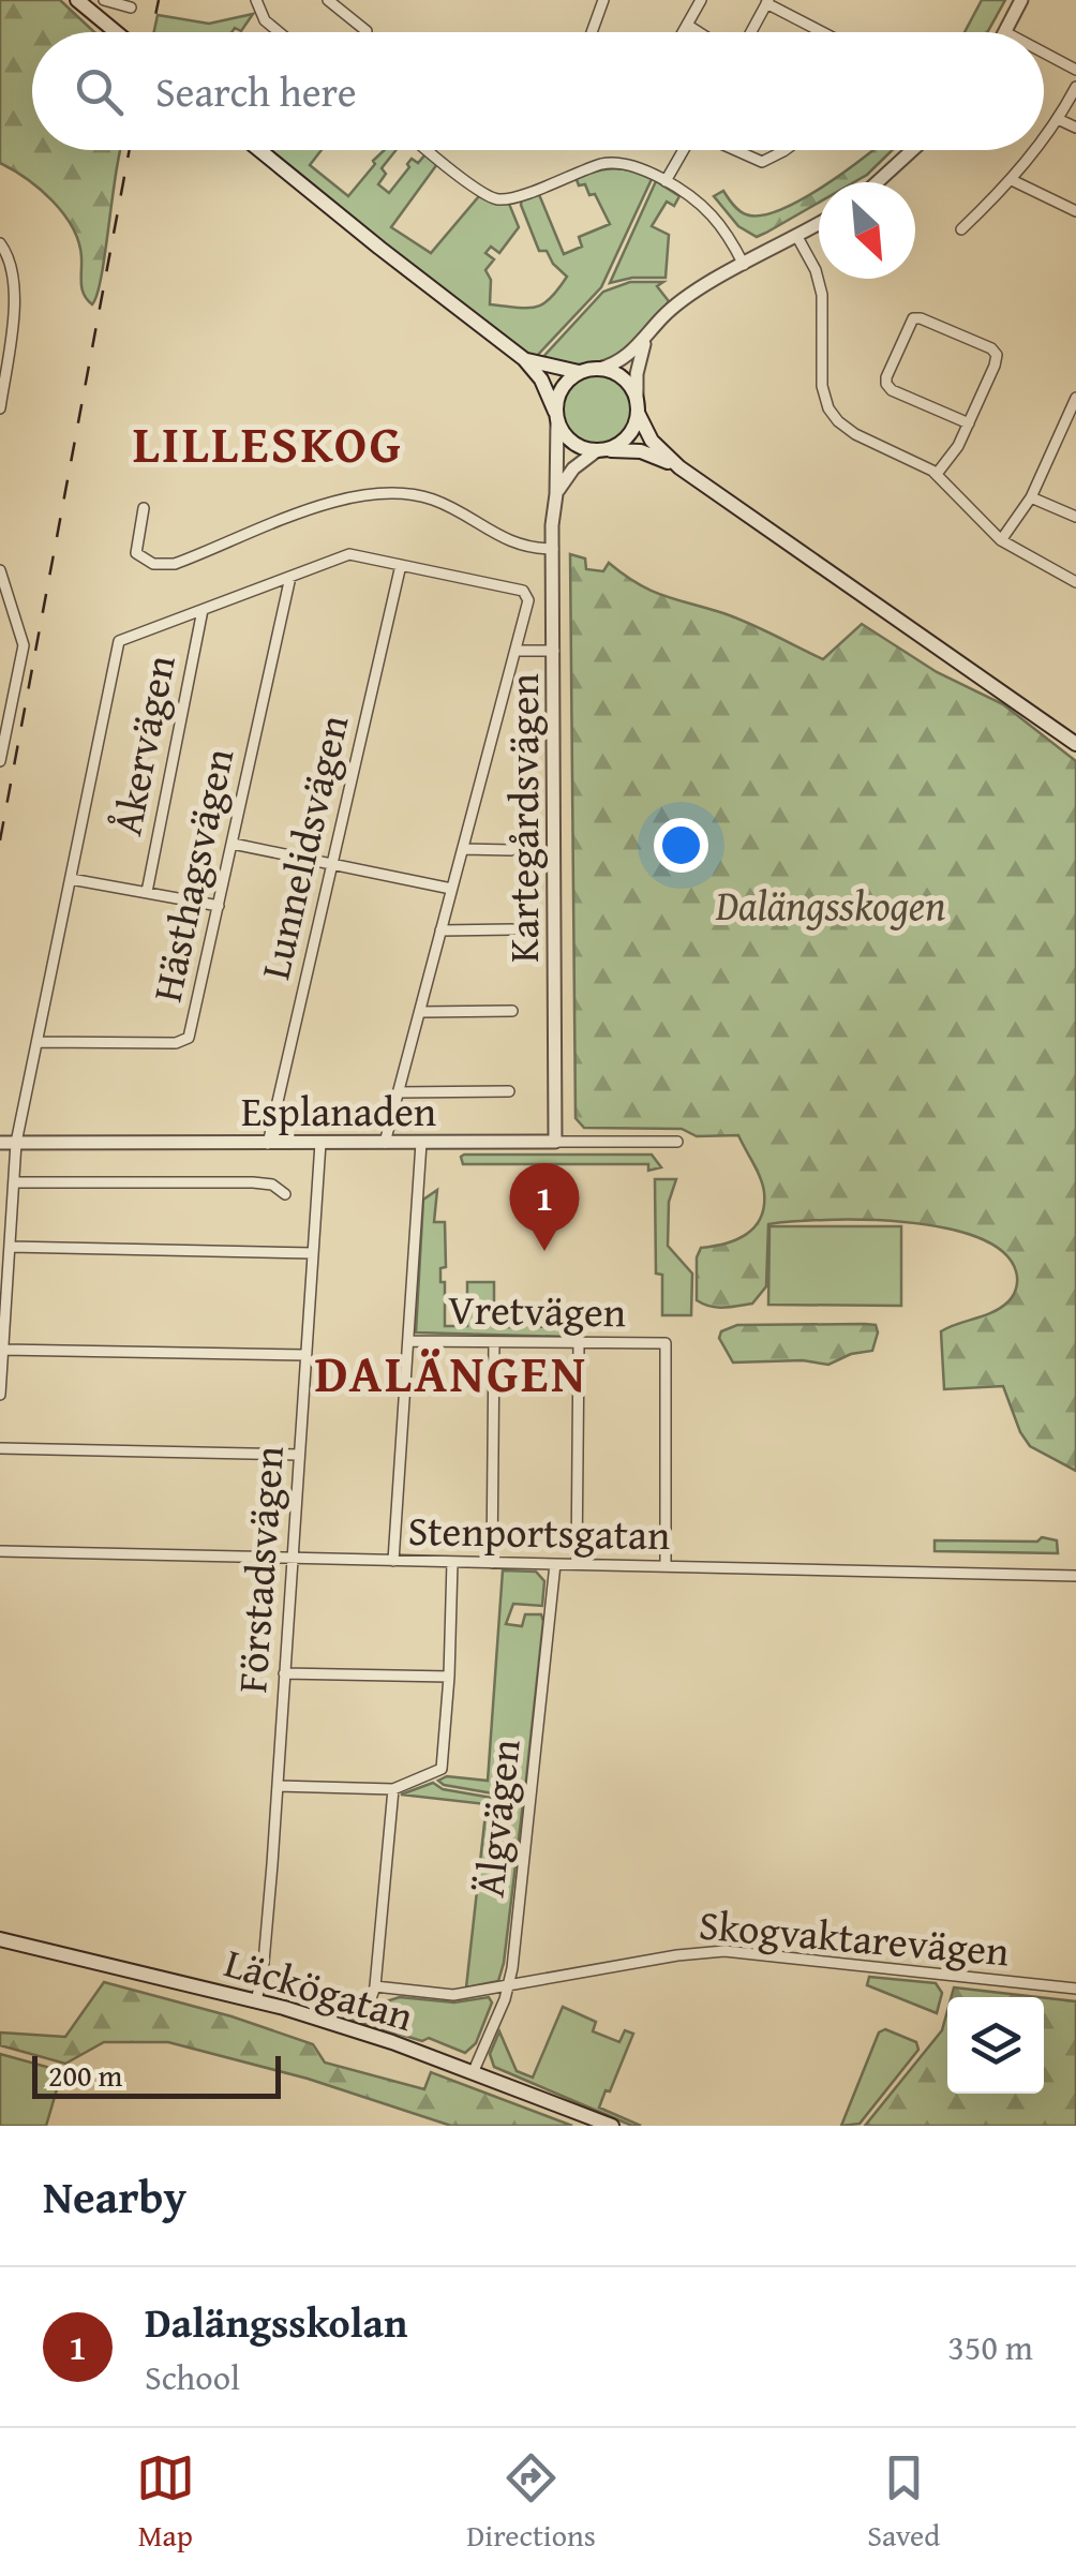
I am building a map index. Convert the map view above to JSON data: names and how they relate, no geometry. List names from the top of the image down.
{
  "streets": {
    "main road": ["Läckögatan"],
    "street": [
      "Åkervägen",
      "Kartegårdsvägen",
      "Lunnelidsvägen",
      "Hästhagsvägen",
      "Esplanaden",
      "Vretvägen",
      "Stenportsgatan",
      "Förstadsvägen",
      "Älgvägen",
      "Skogvaktarevägen"
    ]
  },
  "crossings": [
    ["Kartegårdsvägen", "Esplanaden"],
    ["Lunnelidsvägen", "Esplanaden"],
    ["Esplanaden", "Förstadsvägen"],
    ["Vretvägen", "Stenportsgatan"],
    ["Stenportsgatan", "Förstadsvägen"],
    ["Stenportsgatan", "Älgvägen"],
    ["Förstadsvägen", "Läckögatan"],
    ["Älgvägen", "Skogvaktarevägen"],
    ["Älgvägen", "Läckögatan"],
    ["Skogvaktarevägen", "Läckögatan"]
  ],
  "districts": ["LILLESKOG", "DALÄNGEN"],
  "parks": ["Dalängsskogen"],
  "scale_bar": "200 m",
  "north": "bottom right",
  "page": {
    "search": "Search here",
    "pins": "1",
    "scale": "200 m",
    "heading": "Nearby",
    "list": [
      {
        "mark": "1",
        "name": "Dalängsskolan",
        "note": "School",
        "value": "350 m"
      }
    ],
    "nav": ["Map", "Directions", "Saved"]
  }
}
